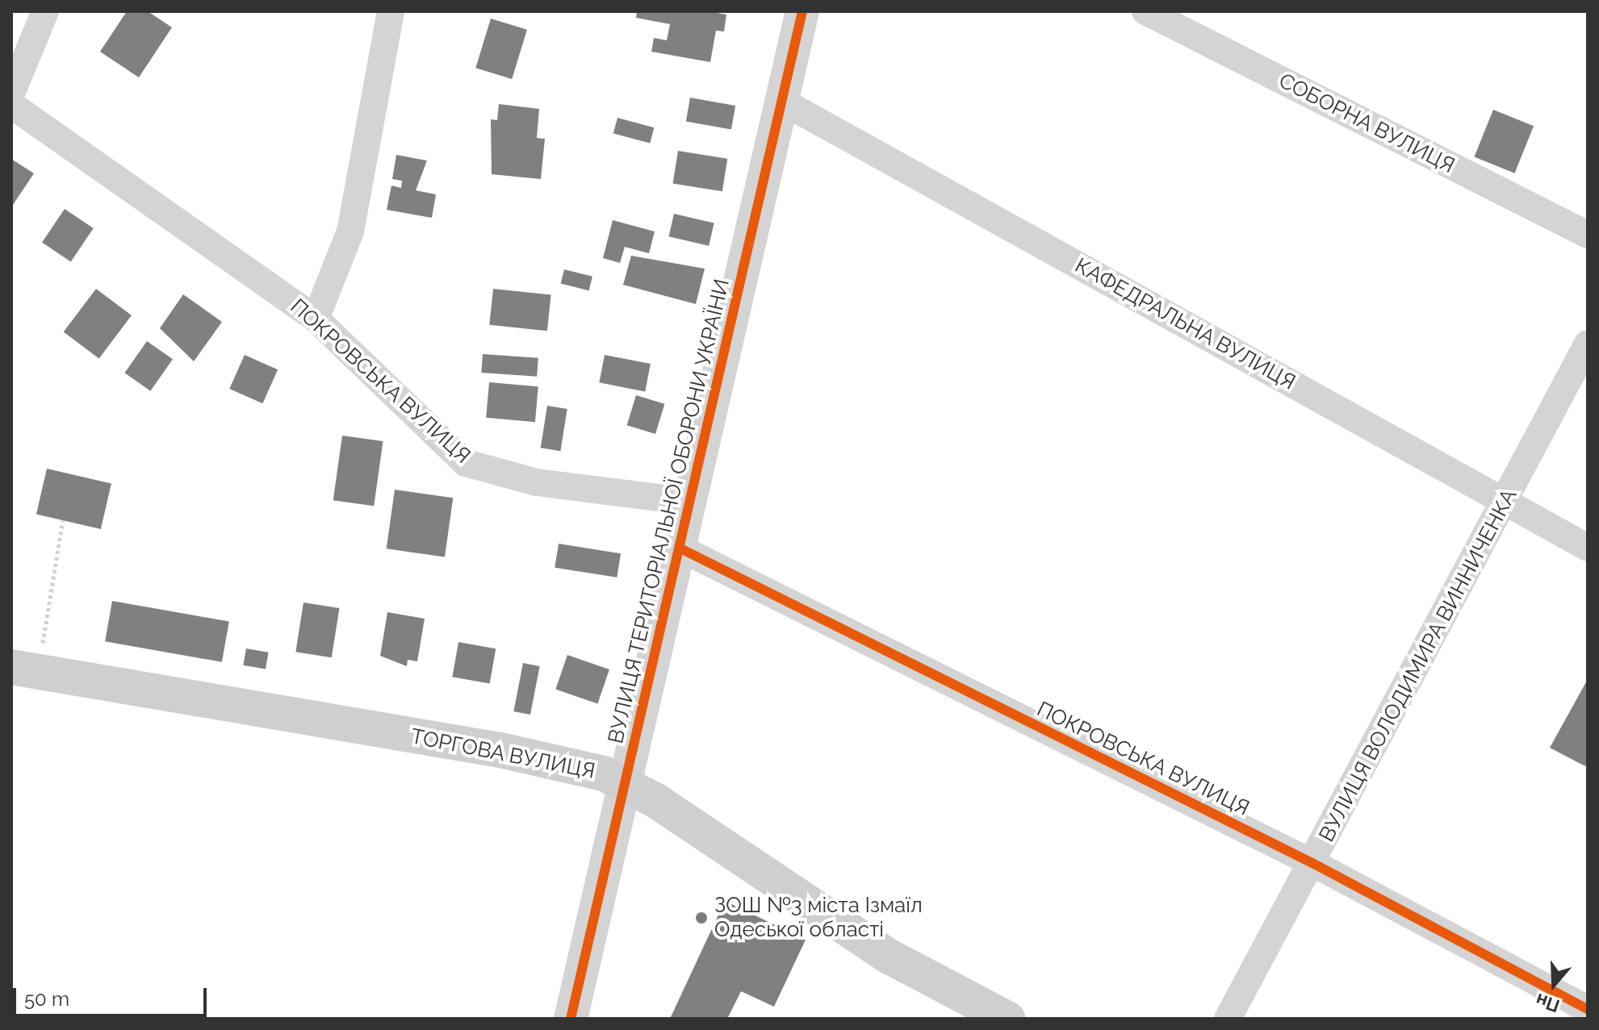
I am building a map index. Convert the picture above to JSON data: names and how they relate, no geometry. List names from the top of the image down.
{
  "streets": {
    "main road": ["ТОРГОВА ВУЛИЦЯ"],
    "street": [
      "СОБОРНА ВУЛИЦЯ",
      "КАФЕДРАЛЬНА ВУЛИЦЯ",
      "ПОКРОВСЬКА ВУЛИЦЯ",
      "ВУЛИЦЯ ТЕРИТОРІАЛЬНОЇ ОБОРОНИ УКРАЇНИ",
      "ВУЛИЦЯ ВОЛОДИМИРА ВИННИЧЕНКА"
    ]
  },
  "crossings": [
    ["КАФЕДРАЛЬНА ВУЛИЦЯ", "ВУЛИЦЯ ТЕРИТОРІАЛЬНОЇ ОБОРОНИ УКРАЇНИ"],
    ["КАФЕДРАЛЬНА ВУЛИЦЯ", "ВУЛИЦЯ ВОЛОДИМИРА ВИННИЧЕНКА"],
    ["ПОКРОВСЬКА ВУЛИЦЯ", "ВУЛИЦЯ ТЕРИТОРІАЛЬНОЇ ОБОРОНИ УКРАЇНИ"],
    ["ПОКРОВСЬКА ВУЛИЦЯ", "ВУЛИЦЯ ВОЛОДИМИРА ВИННИЧЕНКА"],
    ["ВУЛИЦЯ ТЕРИТОРІАЛЬНОЇ ОБОРОНИ УКРАЇНИ", "ТОРГОВА ВУЛИЦЯ"]
  ],
  "places": ["ЗОШ №3 міста Ізмаїл Одеської області"],
  "scale_bar": "50 m",
  "north": "bottom"
}
